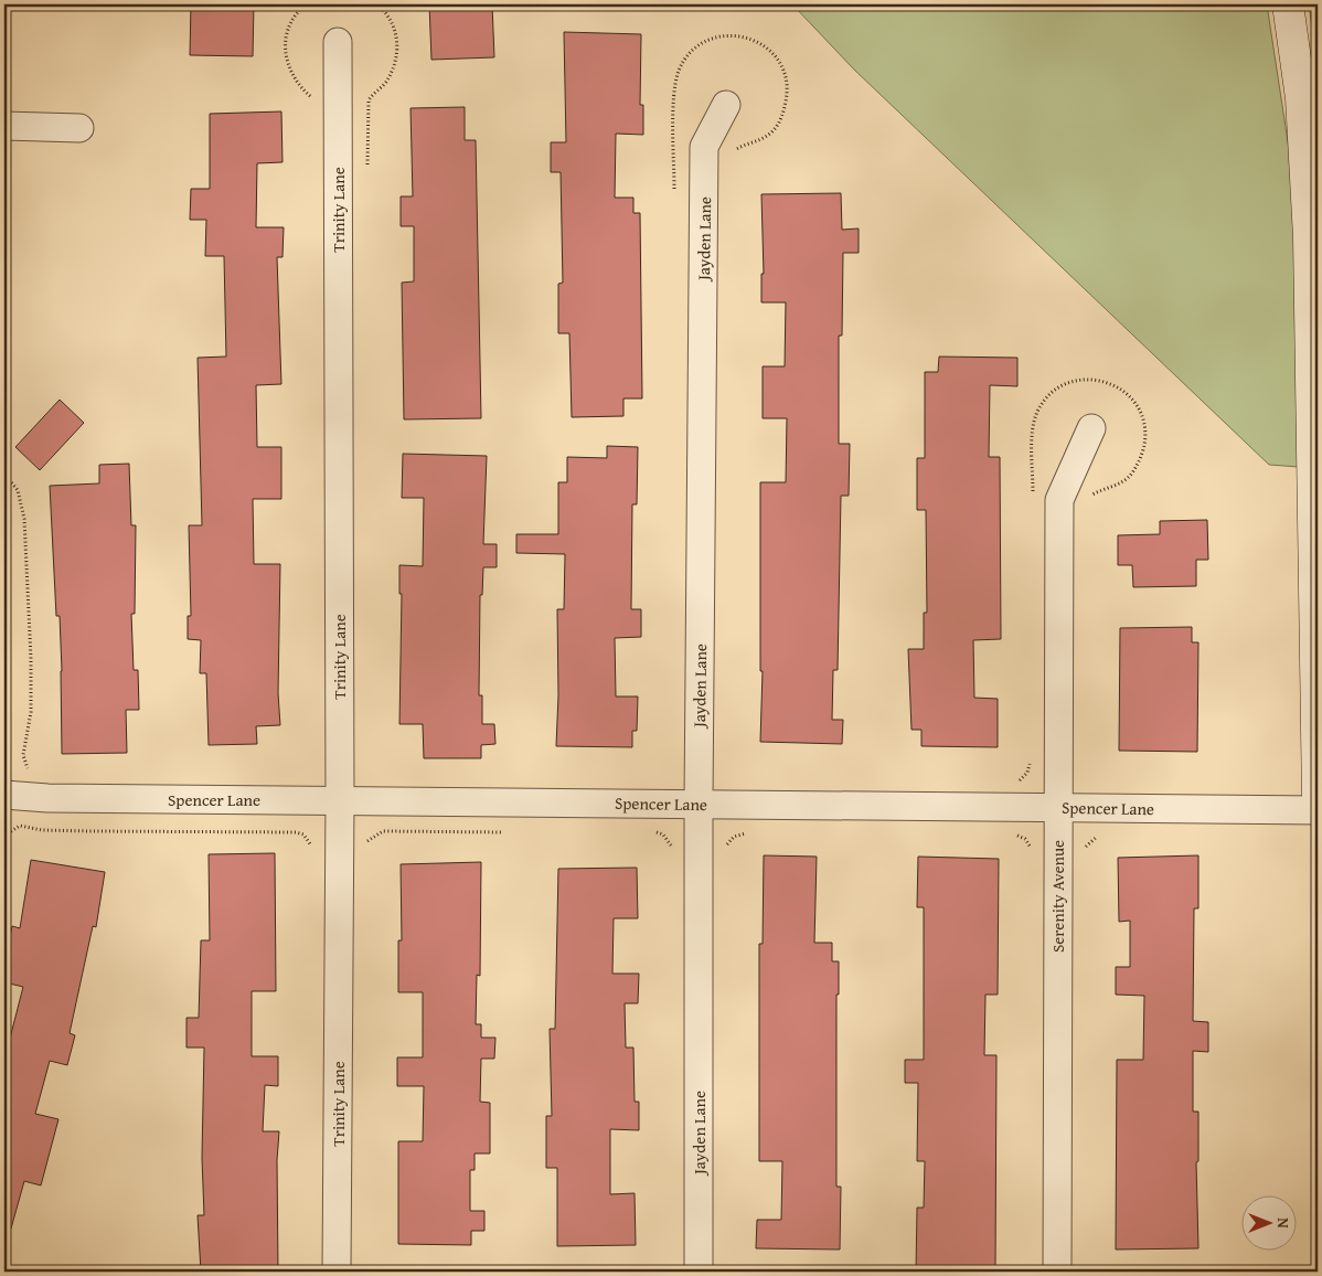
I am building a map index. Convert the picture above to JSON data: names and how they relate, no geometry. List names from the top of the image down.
{
  "streets": {
    "street": [
      "Trinity Lane",
      "Jayden Lane",
      "Spencer Lane",
      "Serenity Avenue"
    ]
  },
  "crossings": [
    ["Trinity Lane", "Spencer Lane"],
    ["Jayden Lane", "Spencer Lane"],
    ["Spencer Lane", "Serenity Avenue"]
  ],
  "north": "right"
}
